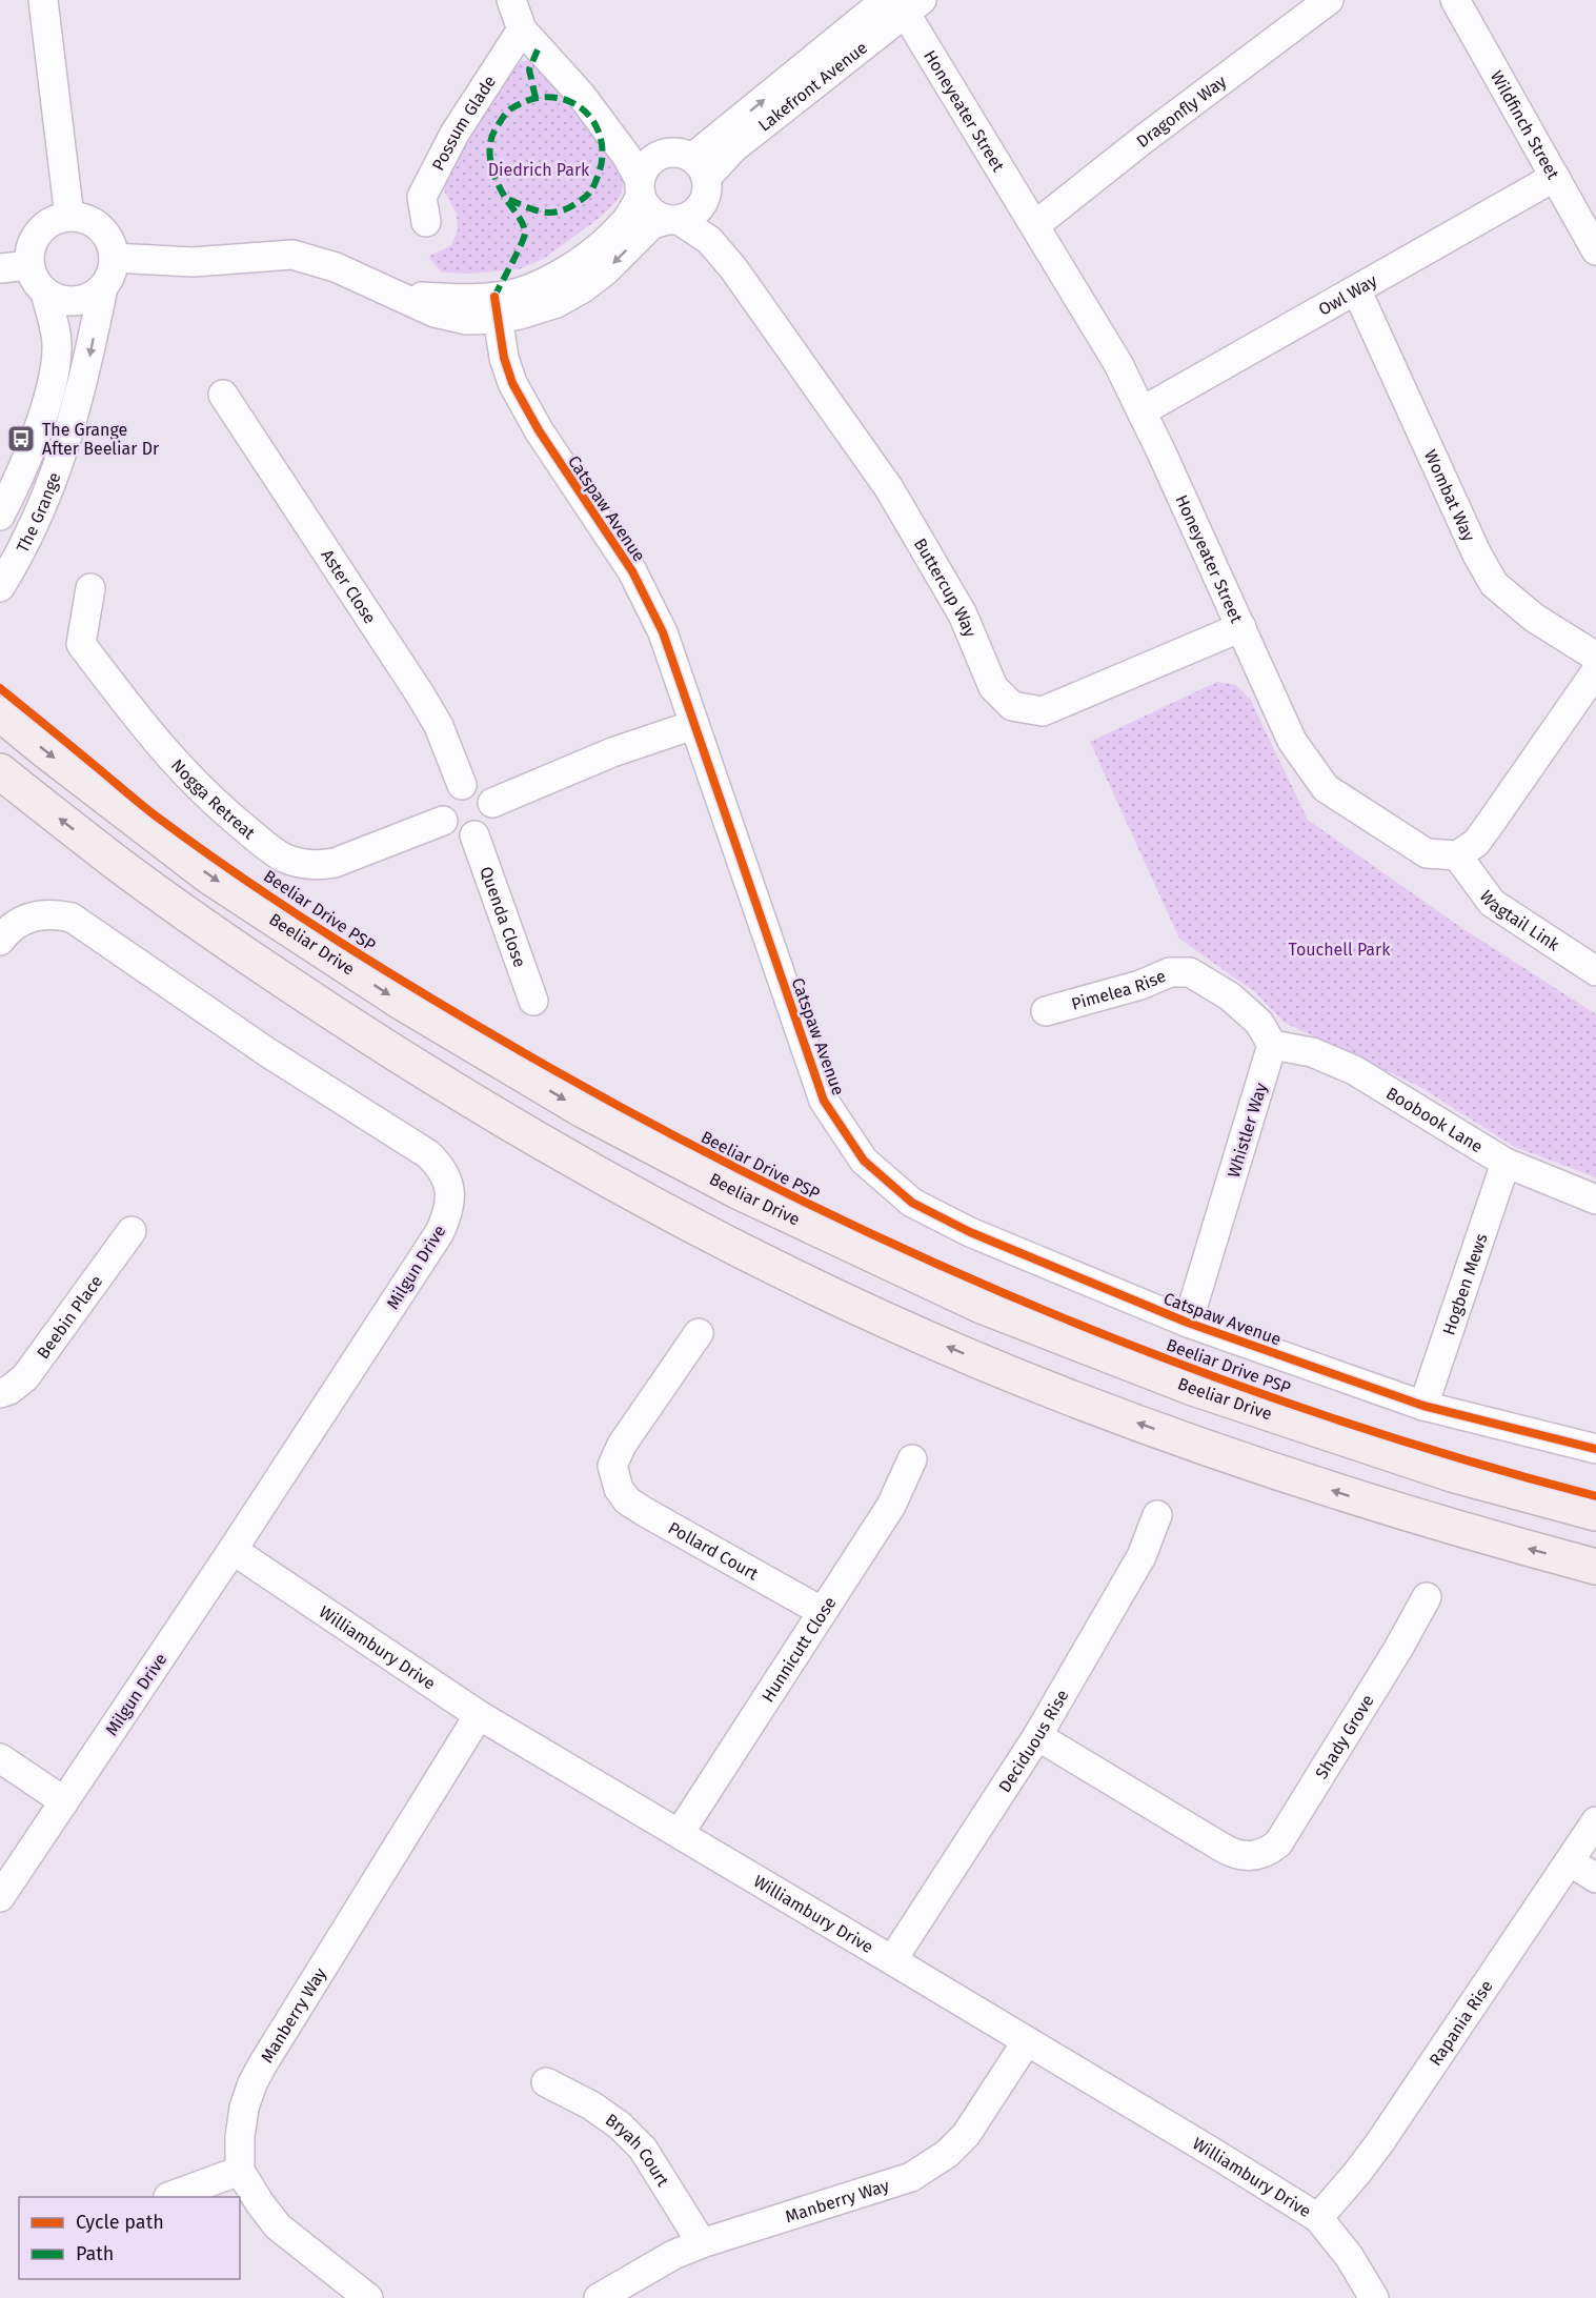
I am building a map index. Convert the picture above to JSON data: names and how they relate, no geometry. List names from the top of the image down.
{
  "streets": {
    "highway": ["Beeliar Drive"],
    "street": [
      "Lakefront Avenue",
      "Honeyeater Street",
      "Dragonfly Way",
      "Possum Glade",
      "Wildfinch Street",
      "Owl Way",
      "Wombat Way",
      "Catspaw Avenue",
      "The Grange",
      "Aster Close",
      "Buttercup Way",
      "Nogga Retreat",
      "Quenda Close",
      "Wagtail Link",
      "Pimelea Rise",
      "Boobook Lane",
      "Whistler Way",
      "Milgun Drive",
      "Hogben Mews",
      "Beebin Place",
      "Pollard Court",
      "Williambury Drive",
      "Hunnicutt Close",
      "Shady Grove",
      "Deciduous Rise",
      "Manberry Way",
      "Rapania Rise",
      "Bryah Court"
    ],
    "cycle path": ["Beeliar Drive PSP"]
  },
  "crossings": [
    ["Lakefront Avenue", "Honeyeater Street"],
    ["Lakefront Avenue", "Buttercup Way"],
    ["Honeyeater Street", "Dragonfly Way"],
    ["Honeyeater Street", "Owl Way"],
    ["Honeyeater Street", "Buttercup Way"],
    ["Honeyeater Street", "Wagtail Link"],
    ["Wildfinch Street", "Owl Way"],
    ["Owl Way", "Wombat Way"],
    ["Catspaw Avenue", "Whistler Way"],
    ["Catspaw Avenue", "Hogben Mews"],
    ["Aster Close", "Nogga Retreat"],
    ["Aster Close", "Quenda Close"],
    ["Nogga Retreat", "Quenda Close"],
    ["Pimelea Rise", "Boobook Lane"],
    ["Pimelea Rise", "Whistler Way"],
    ["Boobook Lane", "Whistler Way"],
    ["Boobook Lane", "Hogben Mews"],
    ["Milgun Drive", "Williambury Drive"],
    ["Pollard Court", "Hunnicutt Close"],
    ["Williambury Drive", "Hunnicutt Close"],
    ["Williambury Drive", "Deciduous Rise"],
    ["Williambury Drive", "Manberry Way"],
    ["Williambury Drive", "Rapania Rise"],
    ["Shady Grove", "Deciduous Rise"],
    ["Manberry Way", "Bryah Court"]
  ],
  "parks": ["Diedrich Park", "Touchell Park"],
  "places": {
    "bus stop": ["The Grange After Beeliar Dr"]
  },
  "legend": ["Cycle path", "Path"]
}
